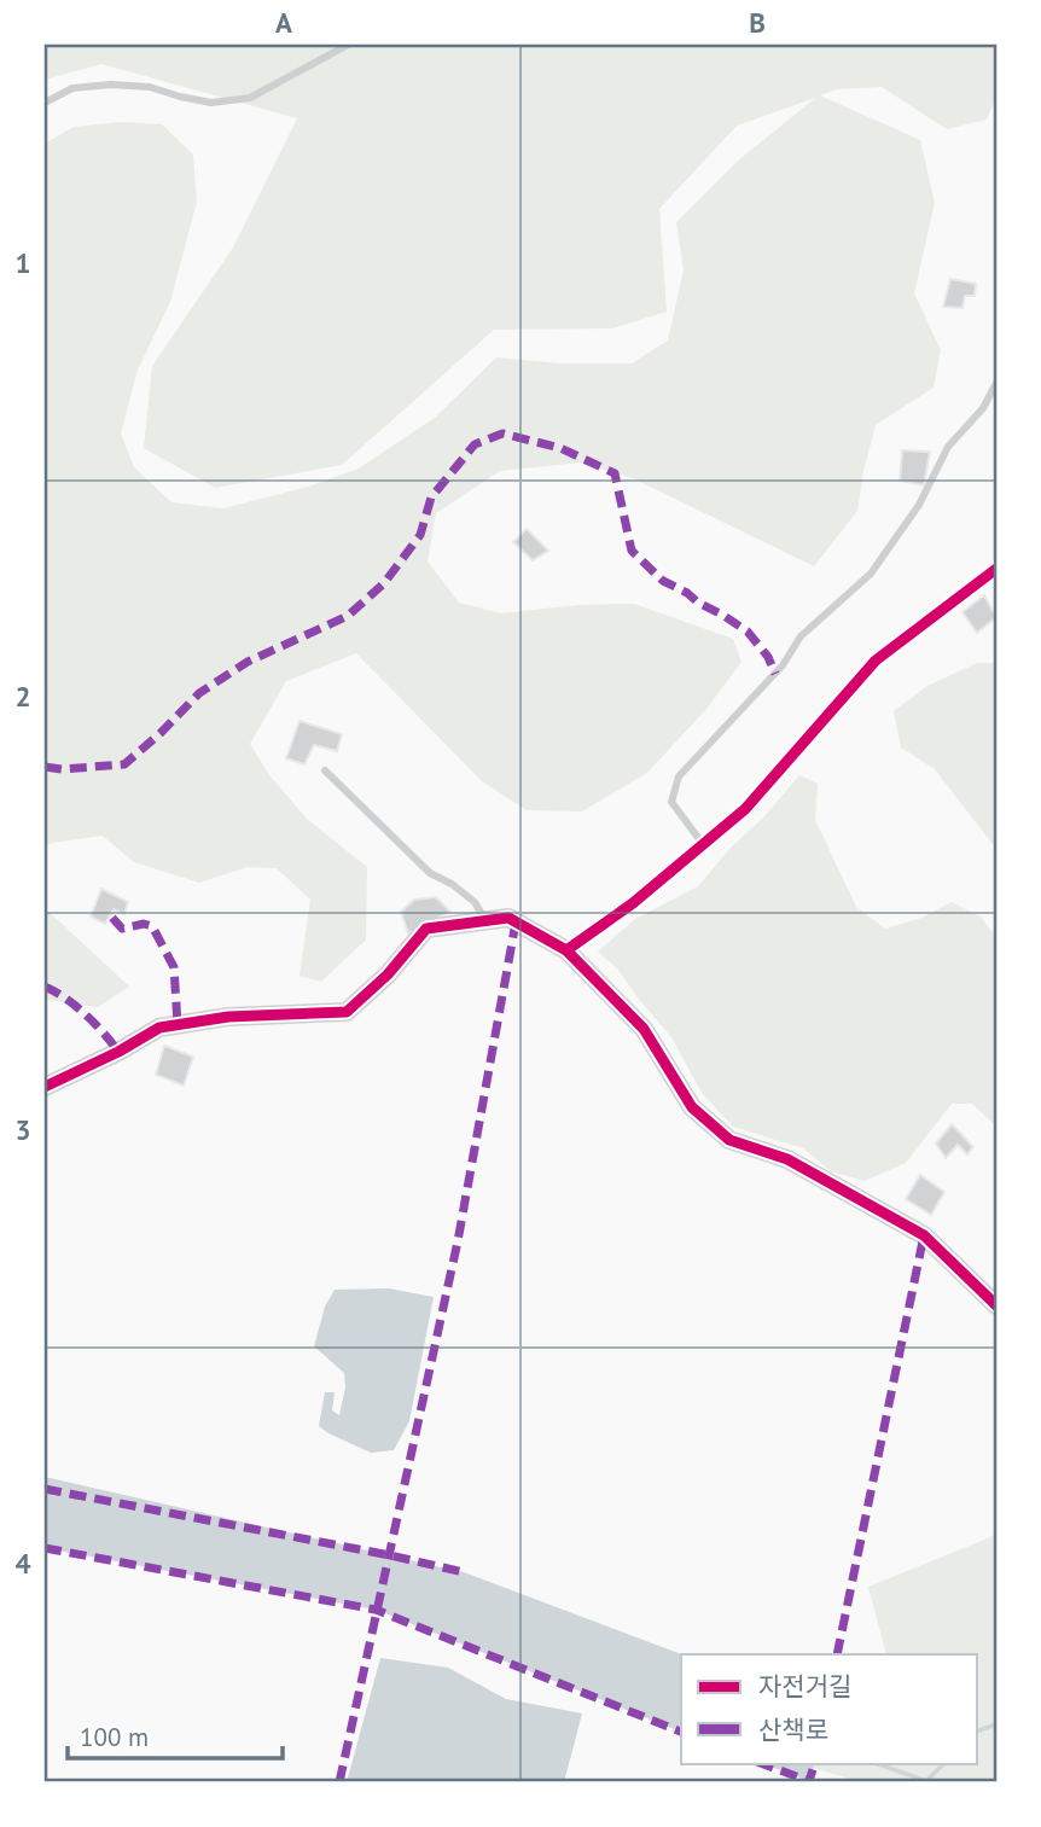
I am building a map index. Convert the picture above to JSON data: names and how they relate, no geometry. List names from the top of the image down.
{
  "legend": ["자전거길", "산책로"],
  "scale_bar": "100 m",
  "grid": {
    "columns": ["A", "B"],
    "rows": [
      "1",
      "2",
      "3",
      "4"
    ]
  }
}
